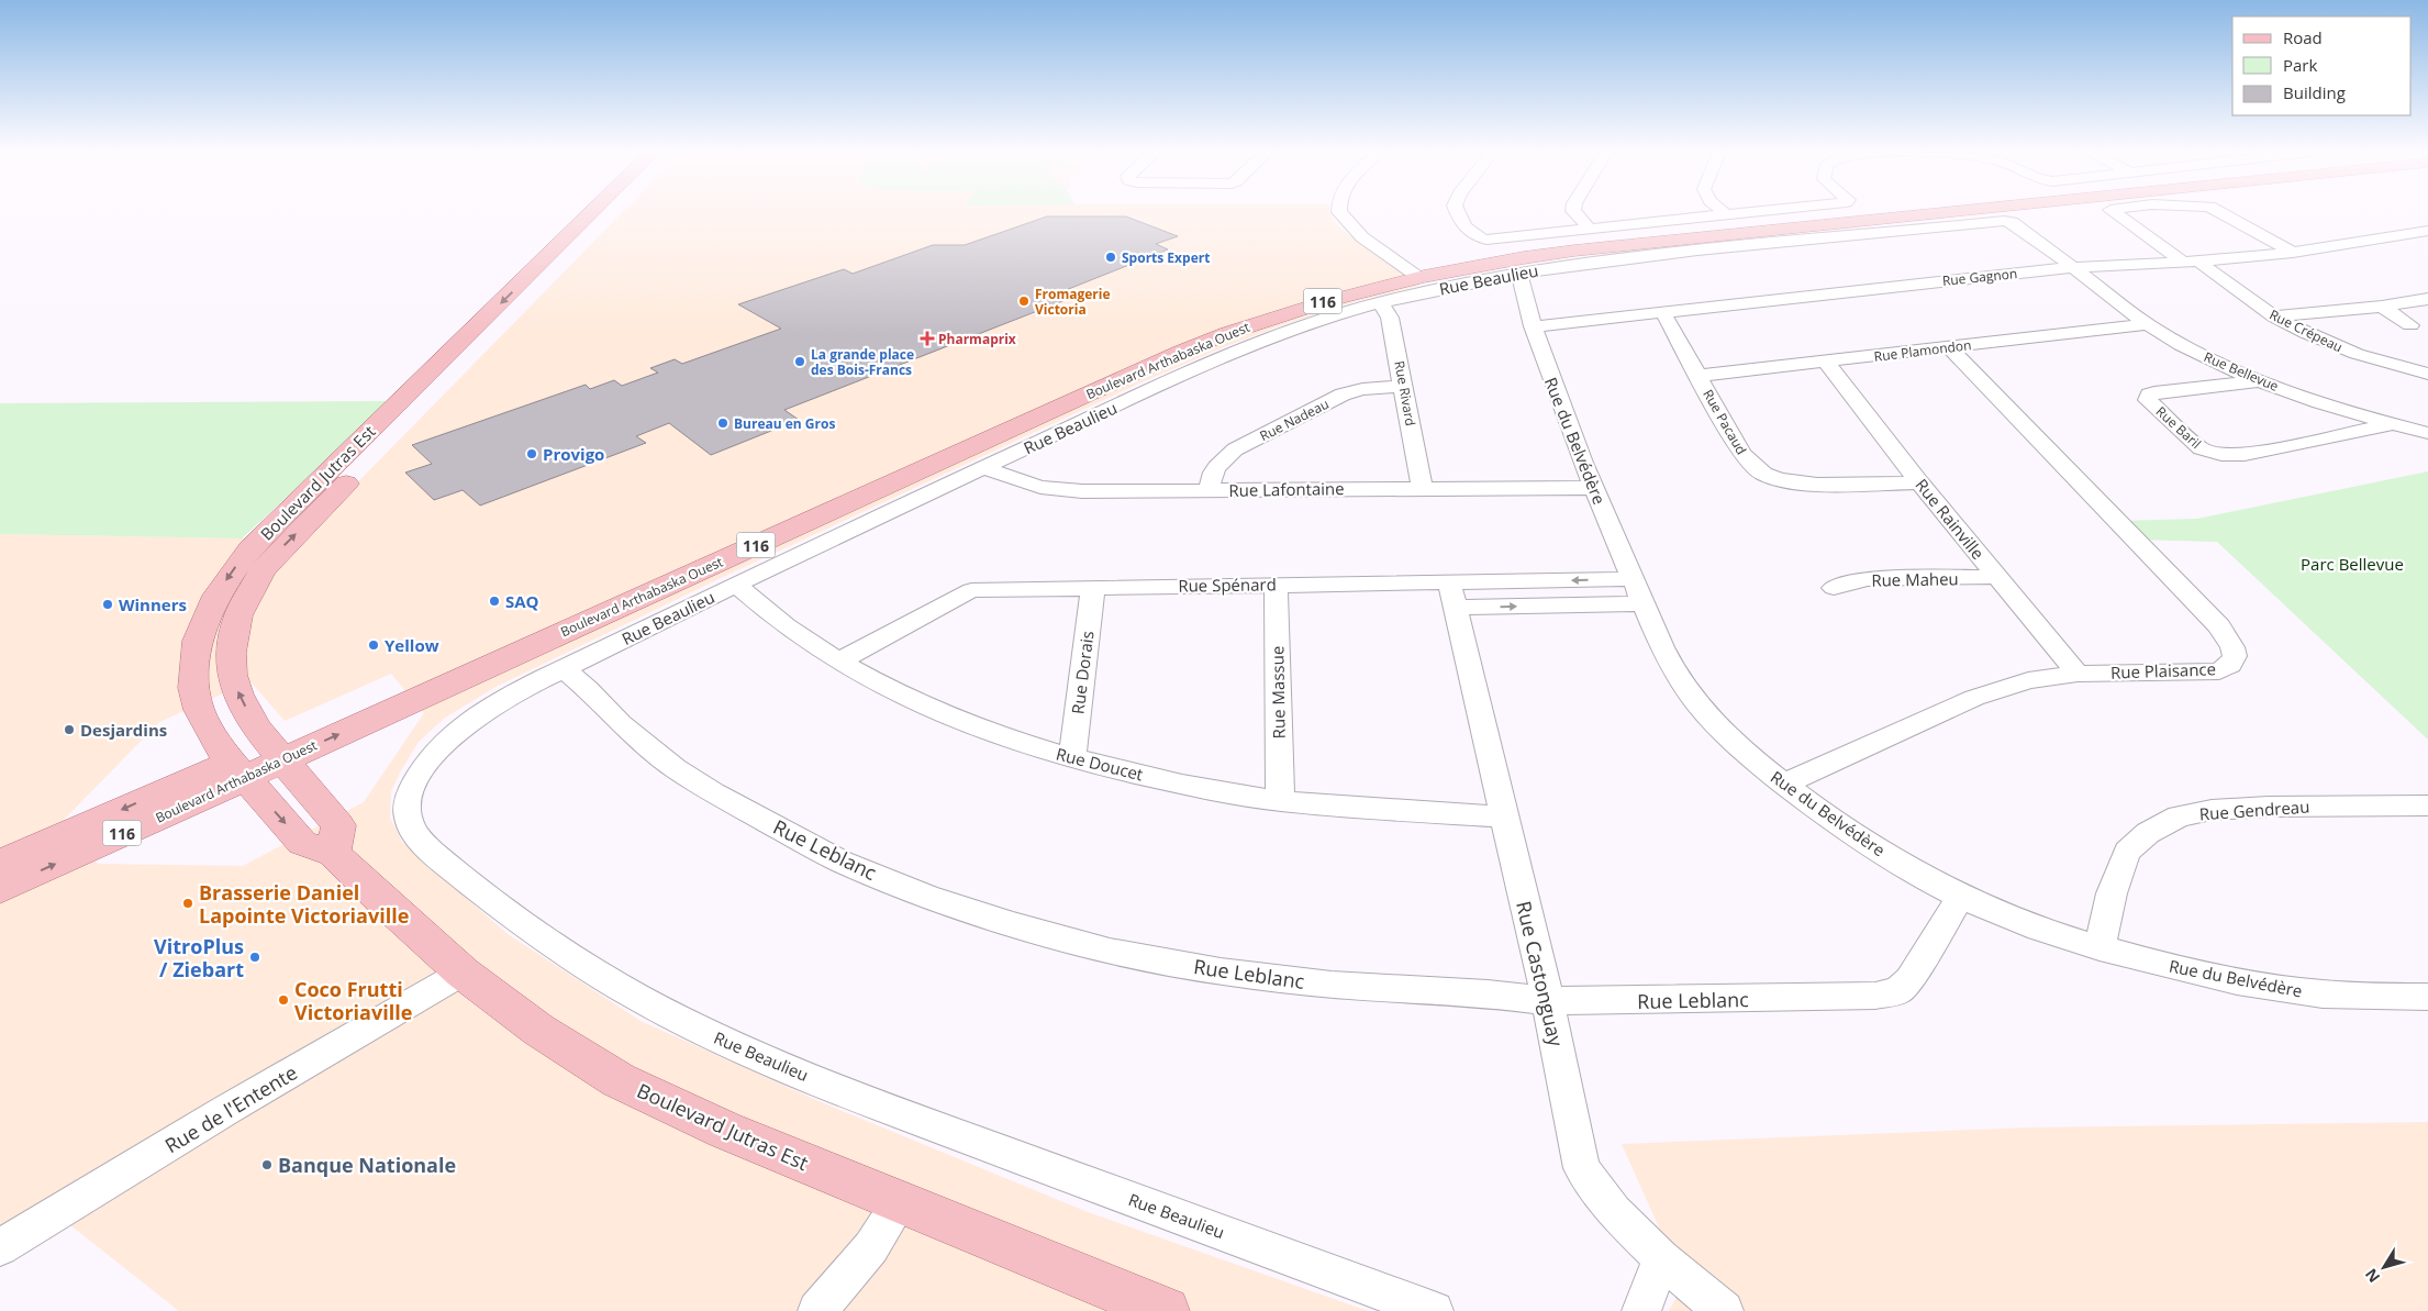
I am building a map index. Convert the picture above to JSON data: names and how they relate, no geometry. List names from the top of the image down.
{
  "streets": {
    "main road": ["116", "Boulevard Arthabaska Ouest", "Boulevard Jutras Est"],
    "street": [
      "Rue Gagnon",
      "Rue Beaulieu",
      "Rue Crépeau",
      "Rue Plamondon",
      "Rue Bellevue",
      "Rue Rivard",
      "Rue Nadeau",
      "Rue Pacaud",
      "Rue Baril",
      "Rue du Belvédère",
      "Rue Lafontaine",
      "Rue Rainville",
      "Rue Maheu",
      "Rue Spénard",
      "Rue Plaisance",
      "Rue Dorais",
      "Rue Massue",
      "Rue Doucet",
      "Rue Gendreau",
      "Rue Leblanc",
      "Rue Castonguay",
      "Rue de l'Entente"
    ]
  },
  "crossings": [
    ["Rue Gagnon", "Rue Beaulieu"],
    ["Rue Gagnon", "Rue Crépeau"],
    ["Rue Gagnon", "Rue Bellevue"],
    ["Rue Gagnon", "Rue Pacaud"],
    ["Rue Gagnon", "Rue du Belvédère"],
    ["Rue Beaulieu", "Rue Bellevue"],
    ["Rue Beaulieu", "Rue Rivard"],
    ["Rue Beaulieu", "Rue du Belvédère"],
    ["Rue Beaulieu", "Rue Lafontaine"],
    ["Rue Beaulieu", "Rue Doucet"],
    ["Rue Beaulieu", "Rue Leblanc"],
    ["Rue Plamondon", "Rue Bellevue"],
    ["Rue Plamondon", "Rue Pacaud"],
    ["Rue Plamondon", "Rue Rainville"],
    ["Rue Plamondon", "Rue Plaisance"],
    ["Boulevard Arthabaska Ouest", "Boulevard Jutras Est"],
    ["Rue Bellevue", "Rue Baril"],
    ["Rue Rivard", "Rue Nadeau"],
    ["Rue Rivard", "Rue Lafontaine"],
    ["Rue Nadeau", "Rue Lafontaine"],
    ["Rue Pacaud", "Rue Rainville"],
    ["Rue du Belvédère", "Rue Lafontaine"],
    ["Rue du Belvédère", "Rue Spénard"],
    ["Rue du Belvédère", "Rue Plaisance"],
    ["Rue du Belvédère", "Rue Gendreau"],
    ["Rue du Belvédère", "Rue Leblanc"],
    ["Boulevard Jutras Est", "Rue de l'Entente"],
    ["Rue Rainville", "Rue Maheu"],
    ["Rue Rainville", "Rue Plaisance"],
    ["Rue Spénard", "Rue Dorais"],
    ["Rue Spénard", "Rue Massue"],
    ["Rue Spénard", "Rue Doucet"],
    ["Rue Spénard", "Rue Castonguay"],
    ["Rue Dorais", "Rue Doucet"],
    ["Rue Massue", "Rue Doucet"],
    ["Rue Doucet", "Rue Castonguay"],
    ["Rue Leblanc", "Rue Castonguay"]
  ],
  "parks": ["Parc Bellevue"],
  "places": {
    "other": [
      "Sports Expert",
      "Fromagerie Victoria",
      "La grande place des Bois-Francs",
      "Bureau en Gros",
      "Provigo",
      "SAQ",
      "Winners",
      "Yellow",
      "Desjardins",
      "Brasserie Daniel Lapointe Victoriaville",
      "VitroPlus / Ziebart",
      "Coco Frutti Victoriaville",
      "Banque Nationale"
    ],
    "health": ["Pharmaprix"]
  },
  "legend": ["Road", "Park", "Building"],
  "north": "bottom left"
}
